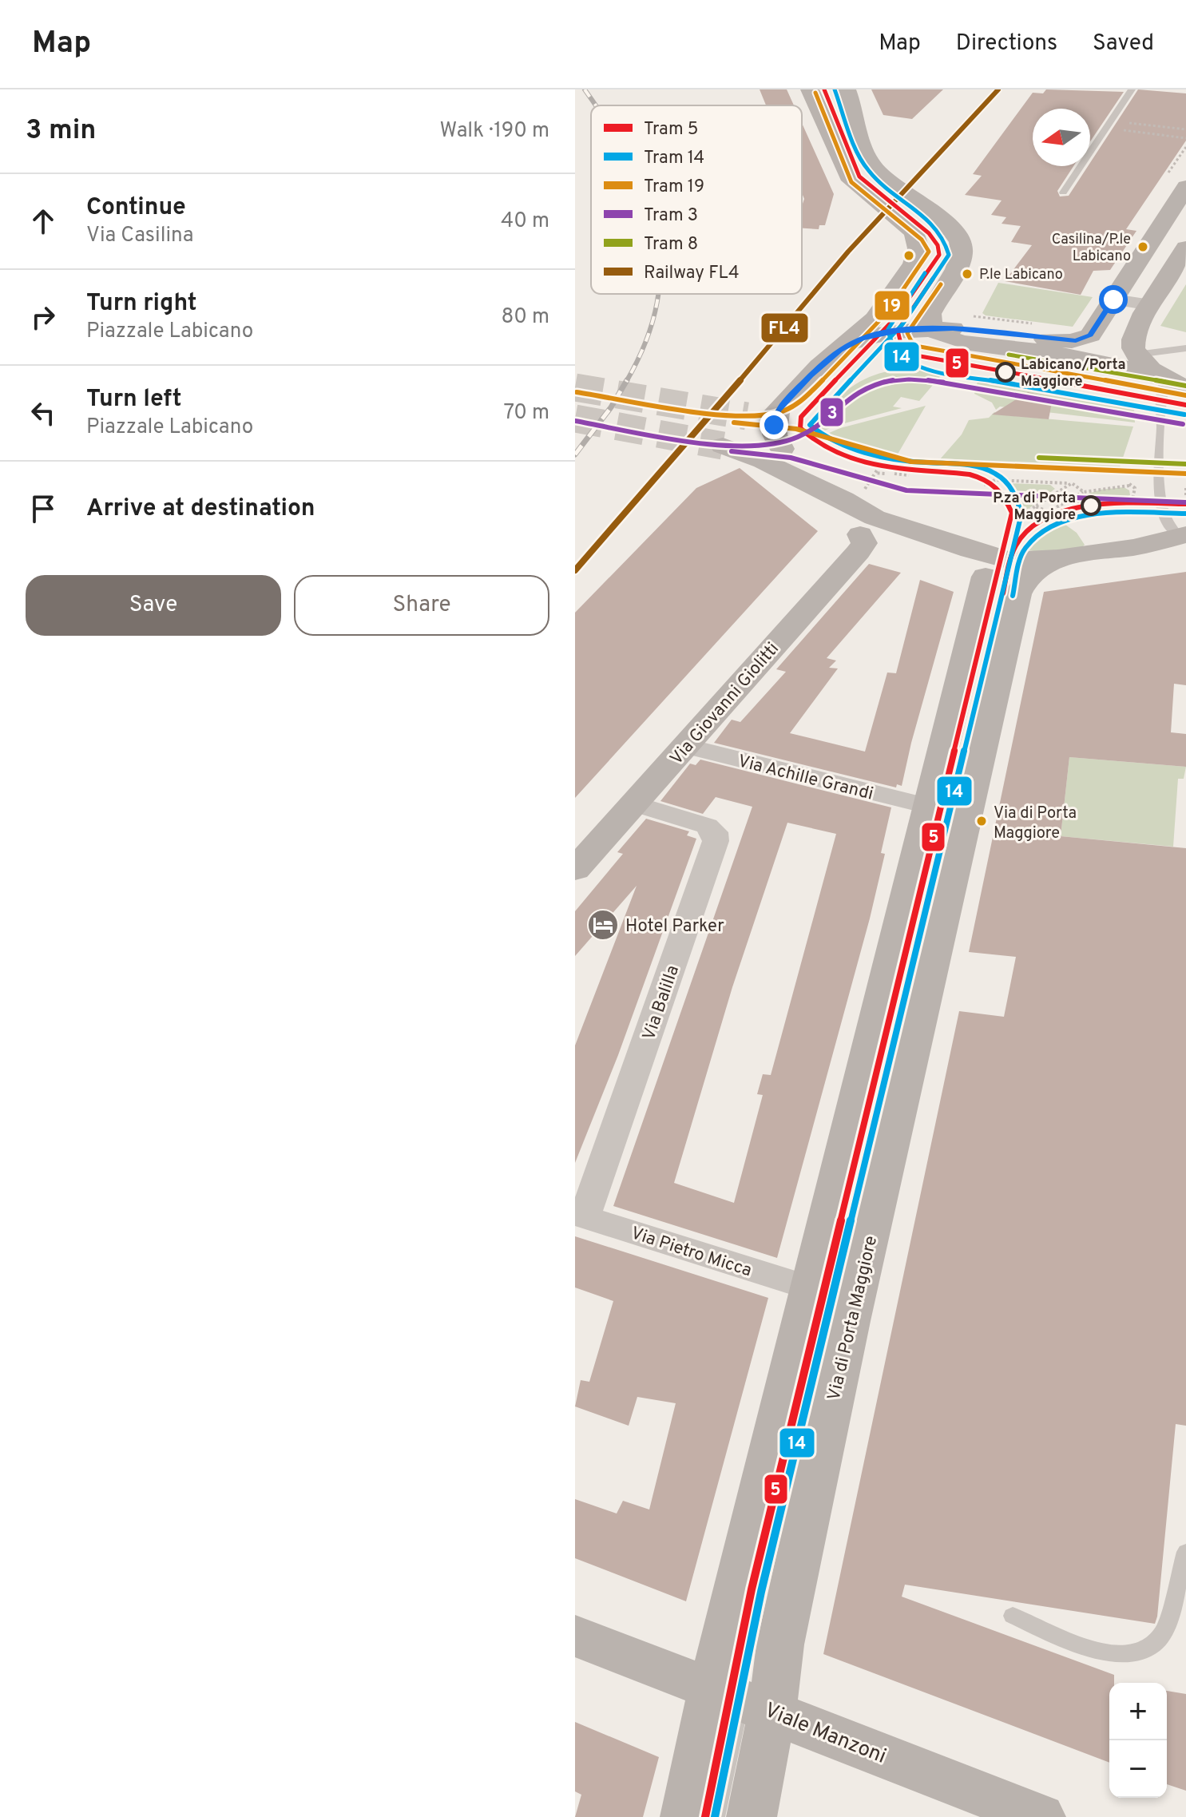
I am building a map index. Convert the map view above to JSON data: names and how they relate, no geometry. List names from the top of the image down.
{
  "streets": {
    "main road": ["Via Giovanni Giolitti", "Via di Porta Maggiore", "Viale Manzoni"],
    "street": ["Via Achille Grandi", "Via Balilla", "Via Pietro Micca"]
  },
  "crossings": [
    ["Via Giovanni Giolitti", "Via Achille Grandi"],
    ["Via Giovanni Giolitti", "Via Balilla"],
    ["Via Balilla", "Via Pietro Micca"],
    ["Via di Porta Maggiore", "Viale Manzoni"]
  ],
  "places": {
    "other": [
      "Casilina/P.le Labicano",
      "P.le Labicano",
      "Labicano/Porta Maggiore",
      "P.za di Porta Maggiore",
      "Via di Porta Maggiore"
    ],
    "hotel": ["Hotel Parker"]
  },
  "lines": [
    "tram line 5",
    "tram line 14",
    "rail line FL4",
    "tram line 19",
    "tram line 8",
    "tram line 3"
  ],
  "legend": [
    "Tram 5",
    "Tram 14",
    "Tram 19",
    "Tram 3",
    "Tram 8",
    "Railway FL4"
  ],
  "north": "left",
  "page": {
    "header": "Map",
    "nav": ["Map", "Directions", "Saved"],
    "heading": ["3 min", "Walk · 190 m"],
    "list": [
      ["Continue", "Via Casilina", "40 m"],
      ["Turn right", "Piazzale Labicano", "80 m"],
      ["Turn left", "Piazzale Labicano", "70 m"],
      "Arrive at destination"
    ],
    "buttons": ["Save", "Share"],
    "map_buttons": ["+", "−"]
  }
}
